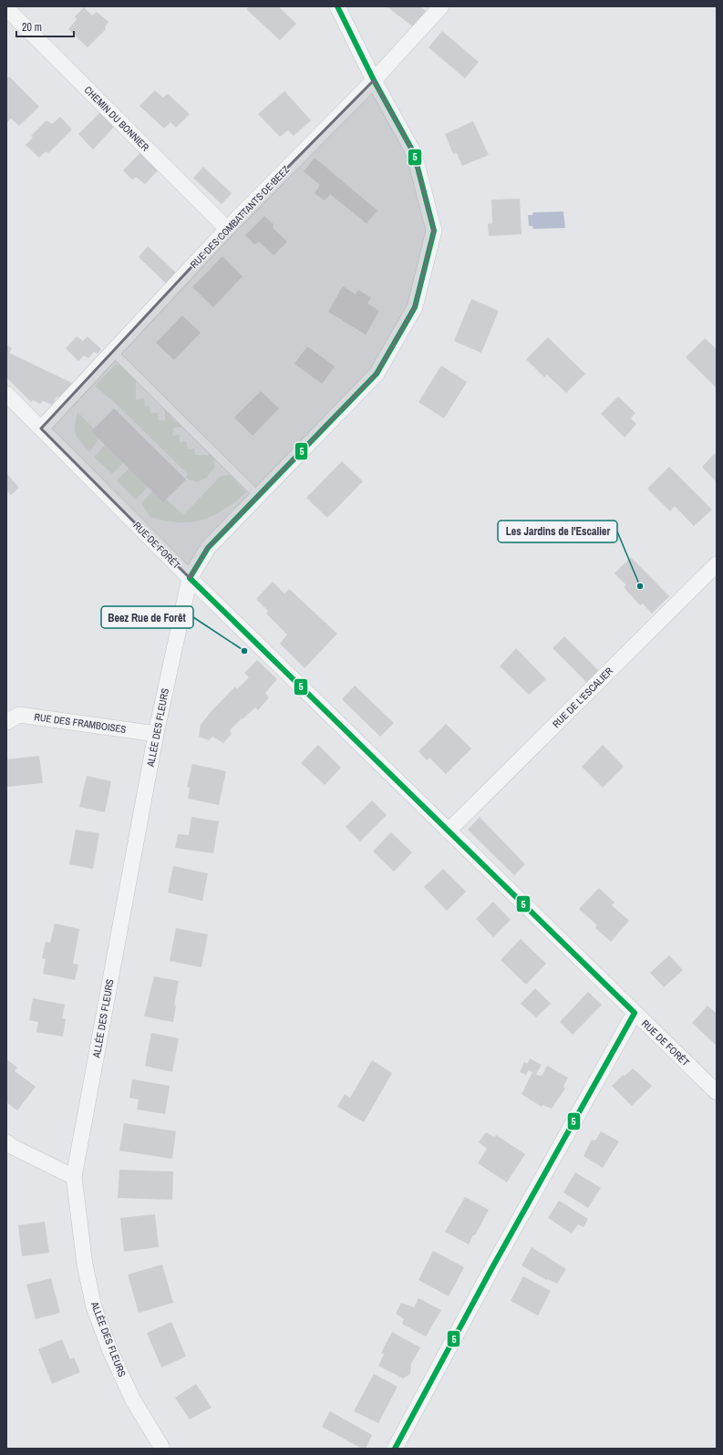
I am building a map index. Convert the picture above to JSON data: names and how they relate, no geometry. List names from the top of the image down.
{
  "streets": {
    "street": [
      "CHEMIN DU BONNIER",
      "RUE DES COMBATTANTS DE BEEZ",
      "RUE DE FORÊT",
      "RUE DE L'ESCALIER",
      "RUE DES FRAMBOISES",
      "ALLÉE DES FLEURS"
    ]
  },
  "crossings": [
    ["CHEMIN DU BONNIER", "RUE DES COMBATTANTS DE BEEZ"],
    ["RUE DES COMBATTANTS DE BEEZ", "RUE DE FORÊT"],
    ["RUE DES COMBATTANTS DE BEEZ", "ALLÉE DES FLEURS"],
    ["RUE DE FORÊT", "RUE DE L'ESCALIER"],
    ["RUE DE FORÊT", "ALLÉE DES FLEURS"],
    ["RUE DES FRAMBOISES", "ALLÉE DES FLEURS"]
  ],
  "places": ["Les Jardins de l'Escalier", "Beez Rue de Forêt"],
  "lines": ["transit line 5"],
  "scale_bar": "20 m"
}
